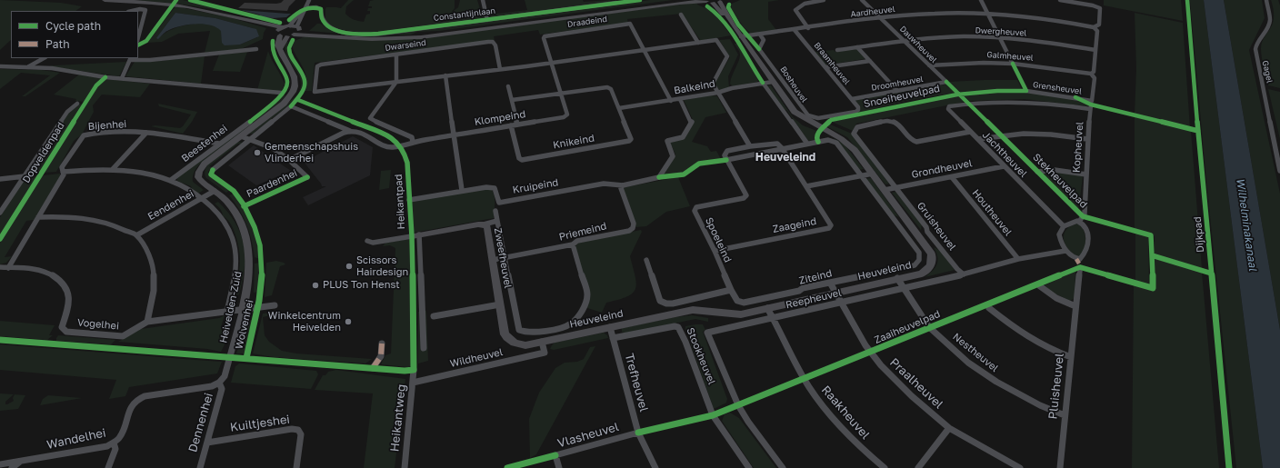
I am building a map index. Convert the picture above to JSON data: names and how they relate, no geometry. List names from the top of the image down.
{
  "streets": {
    "street": [
      "Aardheuvel",
      "Constantijnlaan",
      "Draadeind",
      "Dwergheuvel",
      "Dauwheuvel",
      "Dwarseind",
      "Galmheuvel",
      "Braamheuvel",
      "Gagel",
      "Droomheuvel",
      "Bosheuvel",
      "Balkeind",
      "Grensheuvel",
      "Klompeind",
      "Bijenhei",
      "Knikeind",
      "Beestenhei",
      "Kopheuvel",
      "Jachtheuvel",
      "Grondheuvel",
      "Paardenhei",
      "Kruipeind",
      "Eendenhei",
      "Houtheuvel",
      "Zaageind",
      "Gruisheuvel",
      "Priemeind",
      "Spoeleind",
      "Zweefheuvel",
      "Heuveleind",
      "Ziteind",
      "Reepheuvel",
      "Heivelden-Zuid",
      "Vogelhei",
      "Nestheuvel",
      "Stookheuvel",
      "Wildheuvel",
      "Trefheuvel",
      "Praalheuvel",
      "Pluisheuvel",
      "Raakheuvel",
      "Heikantweg",
      "Dennenhei",
      "Kuiltjeshei",
      "Vlasheuvel",
      "Wandelhei"
    ],
    "cycle path": [
      "Snoeiheuvelpad",
      "Dopveldenpad",
      "Stekheuvelpad",
      "Heikantpad",
      "Dijkpad",
      "Wolvenhei",
      "Zaaiheuvelpad"
    ]
  },
  "crossings": [
    ["Aardheuvel", "Dauwheuvel"],
    ["Aardheuvel", "Braamheuvel"],
    ["Aardheuvel", "Bosheuvel"],
    ["Aardheuvel", "Grensheuvel"],
    ["Aardheuvel", "Heuveleind"],
    ["Dwergheuvel", "Dauwheuvel"],
    ["Dwergheuvel", "Grensheuvel"],
    ["Dauwheuvel", "Galmheuvel"],
    ["Dauwheuvel", "Droomheuvel"],
    ["Galmheuvel", "Grensheuvel"],
    ["Braamheuvel", "Droomheuvel"],
    ["Braamheuvel", "Bosheuvel"],
    ["Balkeind", "Knikeind"],
    ["Balkeind", "Heuveleind"],
    ["Grensheuvel", "Kopheuvel"],
    ["Klompeind", "Knikeind"],
    ["Klompeind", "Paardenhei"],
    ["Bijenhei", "Beestenhei"],
    ["Bijenhei", "Vogelhei"],
    ["Kopheuvel", "Jachtheuvel"],
    ["Kopheuvel", "Reepheuvel"],
    ["Jachtheuvel", "Grondheuvel"],
    ["Jachtheuvel", "Gruisheuvel"],
    ["Jachtheuvel", "Reepheuvel"],
    ["Grondheuvel", "Houtheuvel"],
    ["Grondheuvel", "Gruisheuvel"],
    ["Grondheuvel", "Heuveleind"],
    ["Paardenhei", "Heivelden-Zuid"],
    ["Kruipeind", "Priemeind"],
    ["Eendenhei", "Heivelden-Zuid"],
    ["Houtheuvel", "Reepheuvel"],
    ["Zaageind", "Spoeleind"],
    ["Gruisheuvel", "Reepheuvel"],
    ["Priemeind", "Zweefheuvel"],
    ["Spoeleind", "Ziteind"],
    ["Zweefheuvel", "Heuveleind"],
    ["Heuveleind", "Nestheuvel"],
    ["Heuveleind", "Wildheuvel"],
    ["Heuveleind", "Trefheuvel"],
    ["Heuveleind", "Praalheuvel"],
    ["Heuveleind", "Raakheuvel"],
    ["Ziteind", "Praalheuvel"],
    ["Reepheuvel", "Nestheuvel"],
    ["Reepheuvel", "Praalheuvel"],
    ["Reepheuvel", "Raakheuvel"],
    ["Heivelden-Zuid", "Vogelhei"],
    ["Heivelden-Zuid", "Dennenhei"],
    ["Heivelden-Zuid", "Wandelhei"],
    ["Nestheuvel", "Pluisheuvel"],
    ["Stookheuvel", "Trefheuvel"],
    ["Wildheuvel", "Heikantweg"],
    ["Trefheuvel", "Vlasheuvel"],
    ["Dennenhei", "Kuiltjeshei"],
    ["Dennenhei", "Wandelhei"]
  ],
  "districts": ["Heuveleind"],
  "water": ["Wilhelminakanaal"],
  "places": [
    "Gemeenschapshuis Vlinderhei",
    "Scissors Hairdesign",
    "PLUS Ton Henst",
    "Winkelcentrum Heivelden"
  ],
  "legend": ["Cycle path", "Path"]
}
